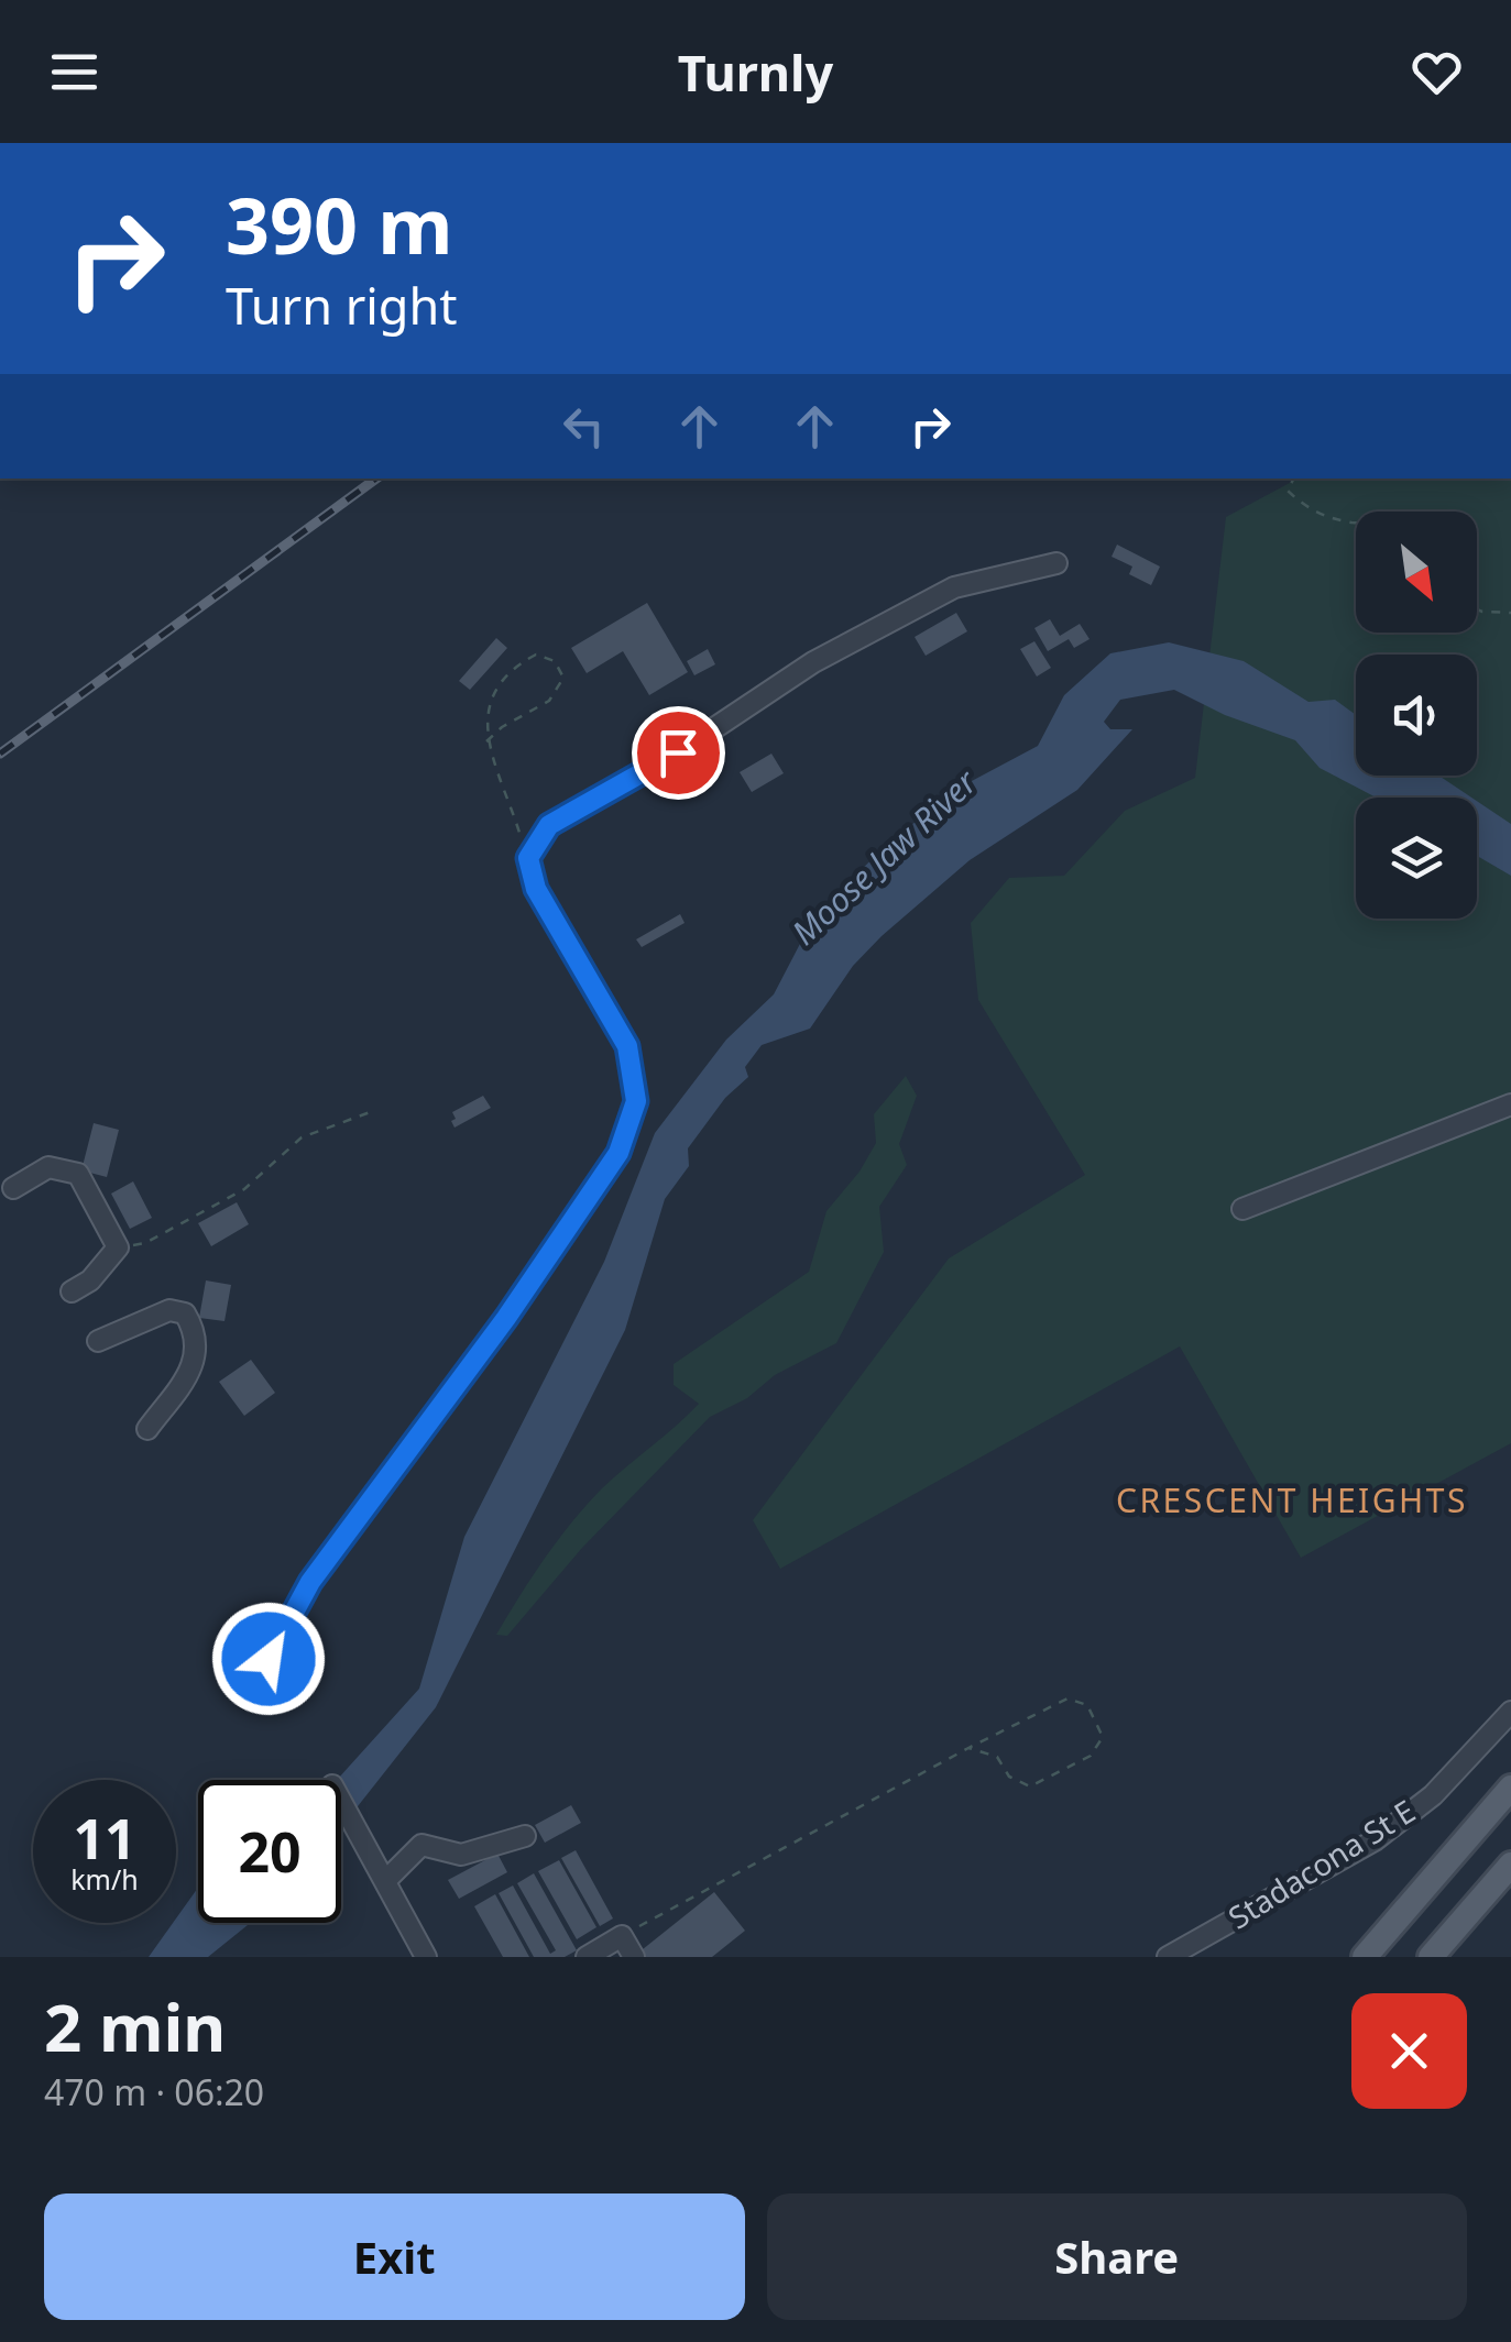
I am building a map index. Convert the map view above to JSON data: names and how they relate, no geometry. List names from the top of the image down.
{
  "streets": {
    "street": ["Stadacona St E"]
  },
  "districts": ["CRESCENT HEIGHTS"],
  "water": ["Moose Jaw River"],
  "north": "bottom right",
  "page": {
    "header": "Turnly",
    "turn": ["390 m", "Turn right"],
    "speed": "11 km/h",
    "limit": "20",
    "heading": ["2 min", "470 m · 06:20"],
    "buttons": ["Exit", "Share"]
  }
}
